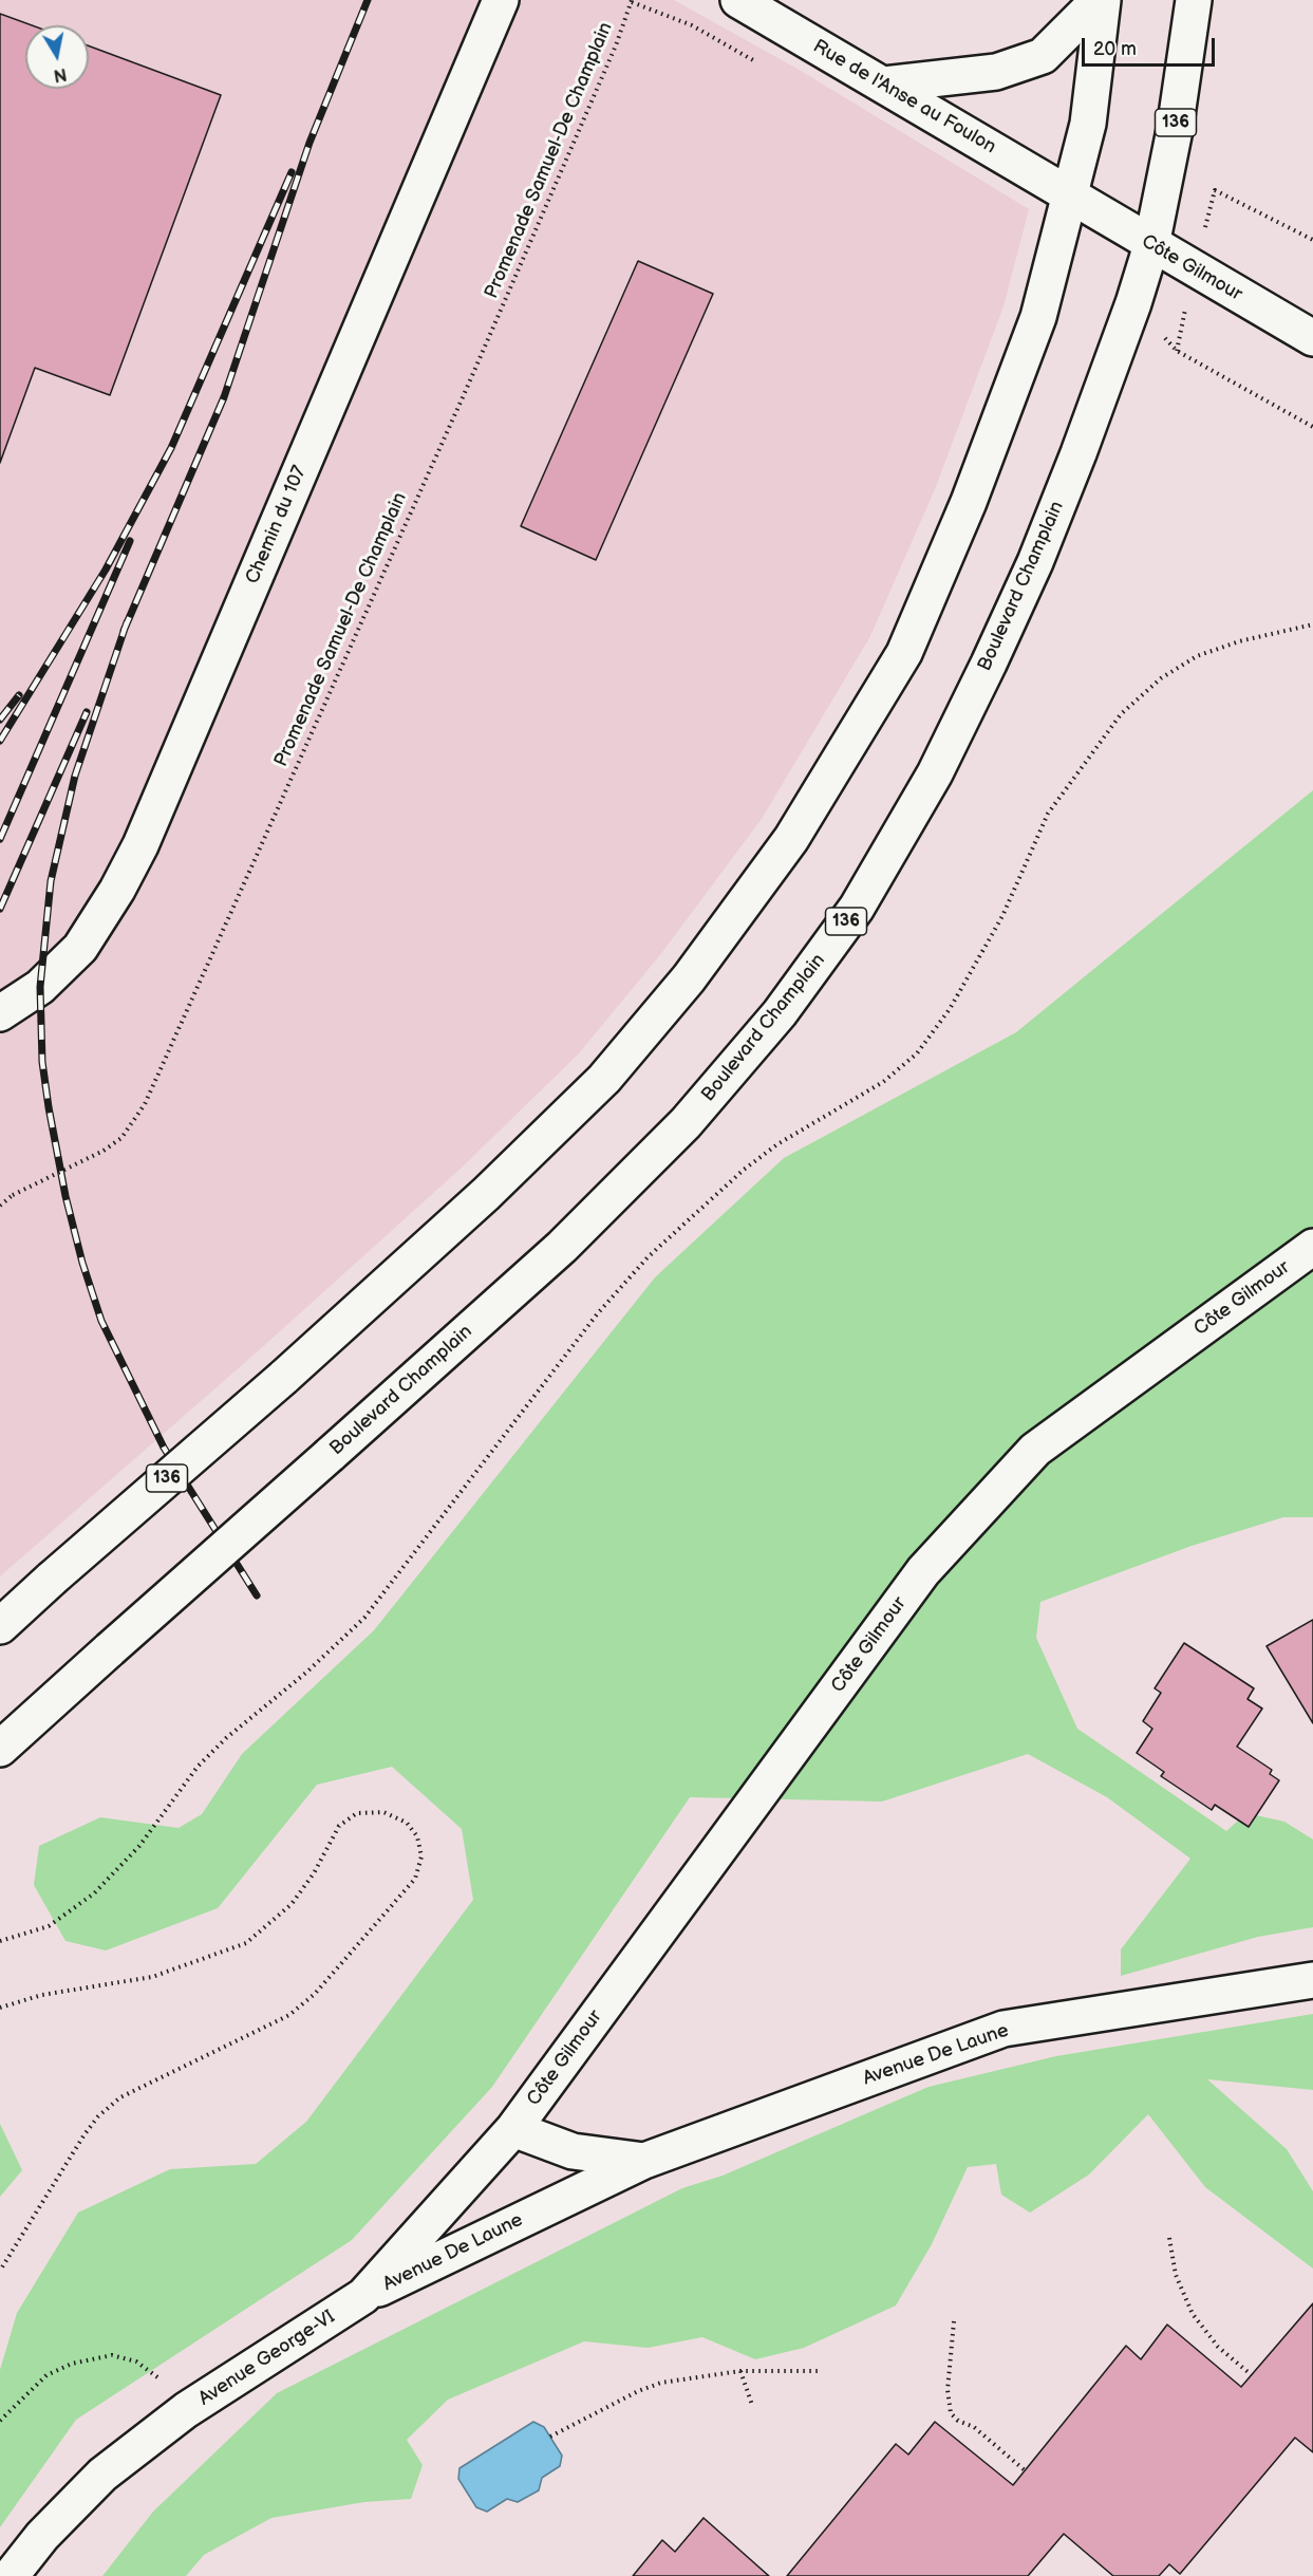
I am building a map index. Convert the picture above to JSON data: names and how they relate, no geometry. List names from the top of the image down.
{
  "streets": {
    "main road": [
      "Rue de l'Anse au Foulon",
      "136",
      "Côte Gilmour",
      "Chemin du 107",
      "Boulevard Champlain",
      "Avenue De Laune",
      "Avenue George-VI"
    ],
    "path": ["Promenade Samuel-De Champlain"]
  },
  "crossings": [
    ["Rue de l'Anse au Foulon", "136"],
    ["Rue de l'Anse au Foulon", "Côte Gilmour"],
    ["136", "Côte Gilmour"],
    ["Côte Gilmour", "Boulevard Champlain"],
    ["Côte Gilmour", "Avenue De Laune"],
    ["Côte Gilmour", "Avenue George-VI"],
    ["Avenue De Laune", "Avenue George-VI"]
  ],
  "scale_bar": "20 m",
  "north": "bottom"
}
